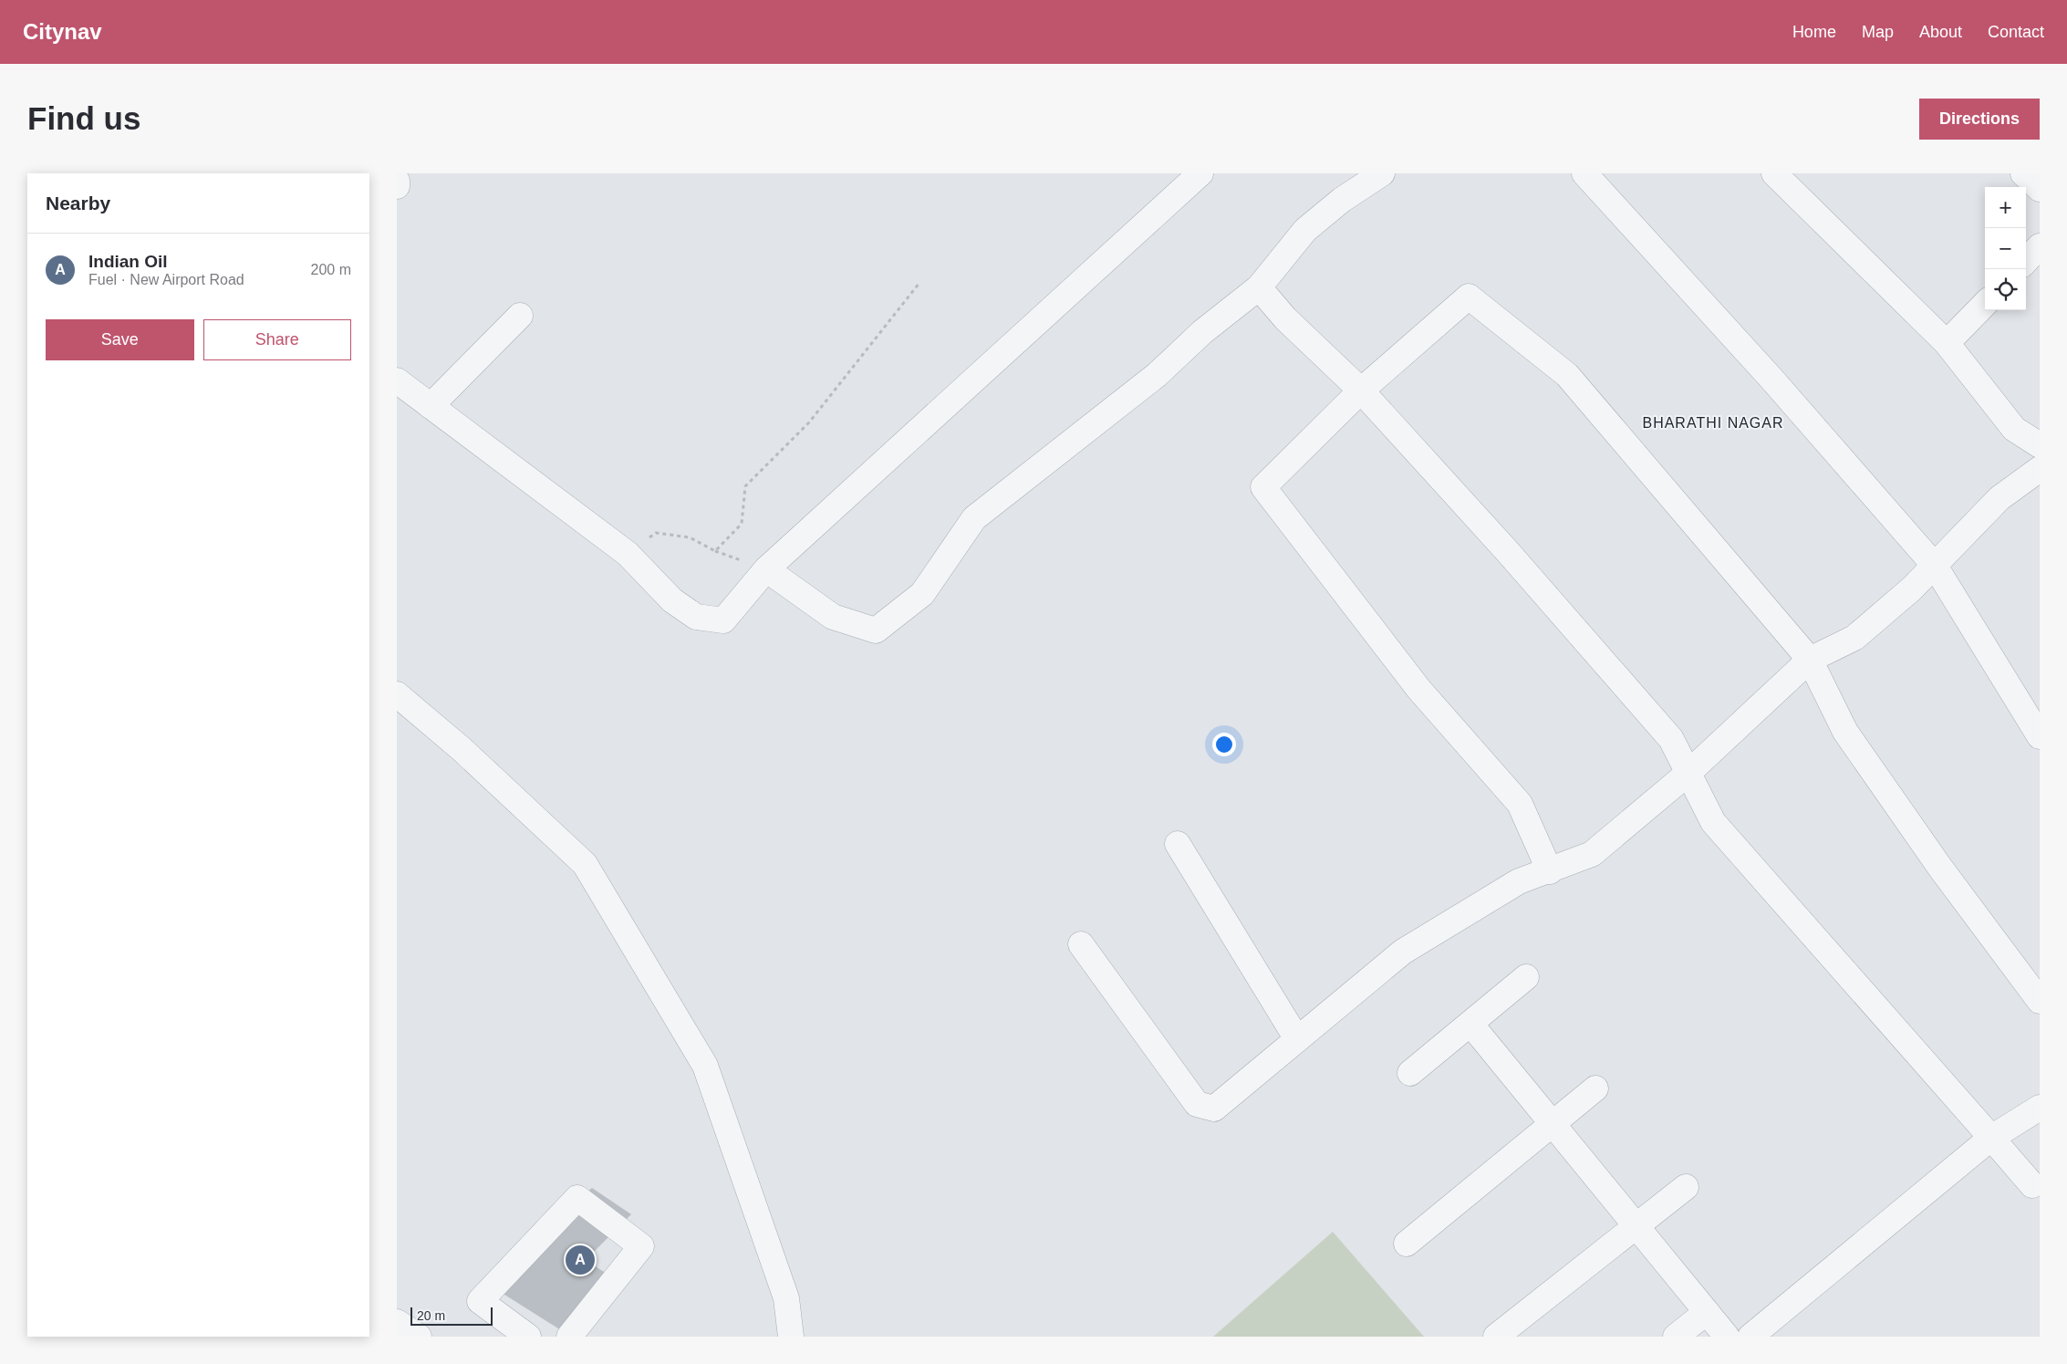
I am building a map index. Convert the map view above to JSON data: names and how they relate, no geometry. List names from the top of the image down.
{
  "districts": ["BHARATHI NAGAR"],
  "scale_bar": "20 m",
  "page": {
    "header": "Citynav",
    "nav": [
      "Home",
      "Map",
      "About",
      "Contact"
    ],
    "buttons": [
      "Directions",
      ["Save", "Share"]
    ],
    "title": "Find us",
    "heading": "Nearby",
    "map_buttons": ["+", "−"],
    "list": [
      {
        "mark": "A",
        "name": "Indian Oil",
        "note": "Fuel · New Airport Road",
        "value": "200 m"
      }
    ],
    "pins": "A",
    "scale": "20 m"
  }
}
